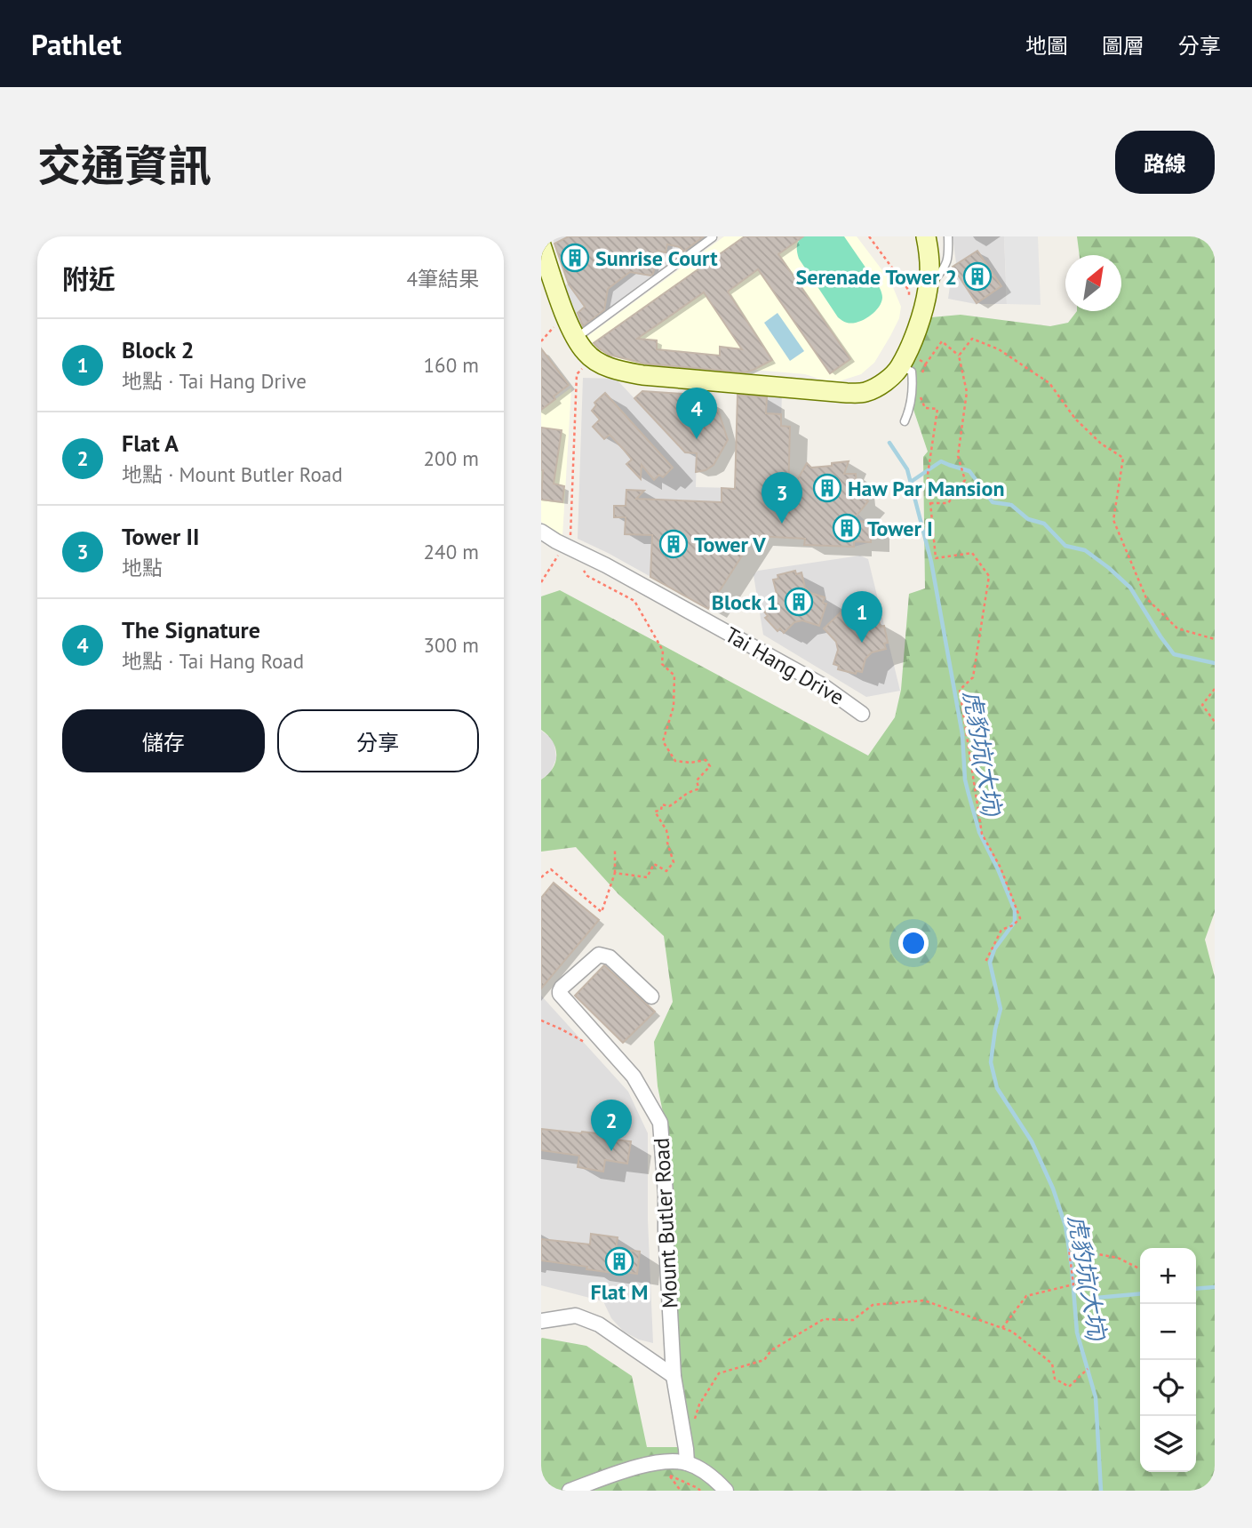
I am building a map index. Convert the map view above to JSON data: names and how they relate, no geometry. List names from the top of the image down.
{
  "streets": {
    "street": ["Tai Hang Drive", "Mount Butler Road"]
  },
  "water": ["虎豹坑(大坑)"],
  "places": {
    "building": [
      "Sunrise Court",
      "Serenade Tower 2",
      "Haw Par Mansion",
      "Tower I",
      "Tower V",
      "Block 1",
      "Flat M"
    ]
  },
  "north": "top right",
  "page": {
    "header": "Pathlet",
    "nav": ["地圖", "圖層", "分享"],
    "title": "交通資訊",
    "buttons": [
      "路線",
      ["儲存", "分享"]
    ],
    "heading": ["附近", "4筆結果"],
    "list": [
      {
        "mark": "1",
        "name": "Block 2",
        "note": "地點 · Tai Hang Drive",
        "value": "160 m"
      },
      {
        "mark": "2",
        "name": "Flat A",
        "note": "地點 · Mount Butler Road",
        "value": "200 m"
      },
      {
        "mark": "3",
        "name": "Tower II",
        "note": "地點",
        "value": "240 m"
      },
      {
        "mark": "4",
        "name": "The Signature",
        "note": "地點 · Tai Hang Road",
        "value": "300 m"
      }
    ],
    "pins": [
      "4",
      "3",
      "1",
      "2"
    ],
    "map_buttons": ["+", "−"]
  }
}
